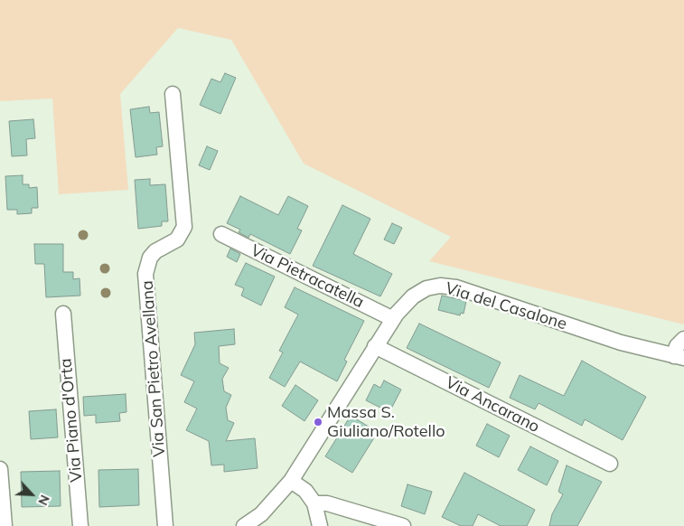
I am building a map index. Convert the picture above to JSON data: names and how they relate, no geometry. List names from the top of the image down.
{
  "streets": {
    "street": [
      "Via Pietracatella",
      "Via del Casalone",
      "Via San Pietro Avellana",
      "Via Ancarano",
      "Via Piano d'Orta"
    ]
  },
  "crossings": [
    ["Via Pietracatella", "Via del Casalone"],
    ["Via del Casalone", "Via Ancarano"]
  ],
  "places": ["Massa S. Giuliano/Rotello"],
  "north": "bottom right"
}
